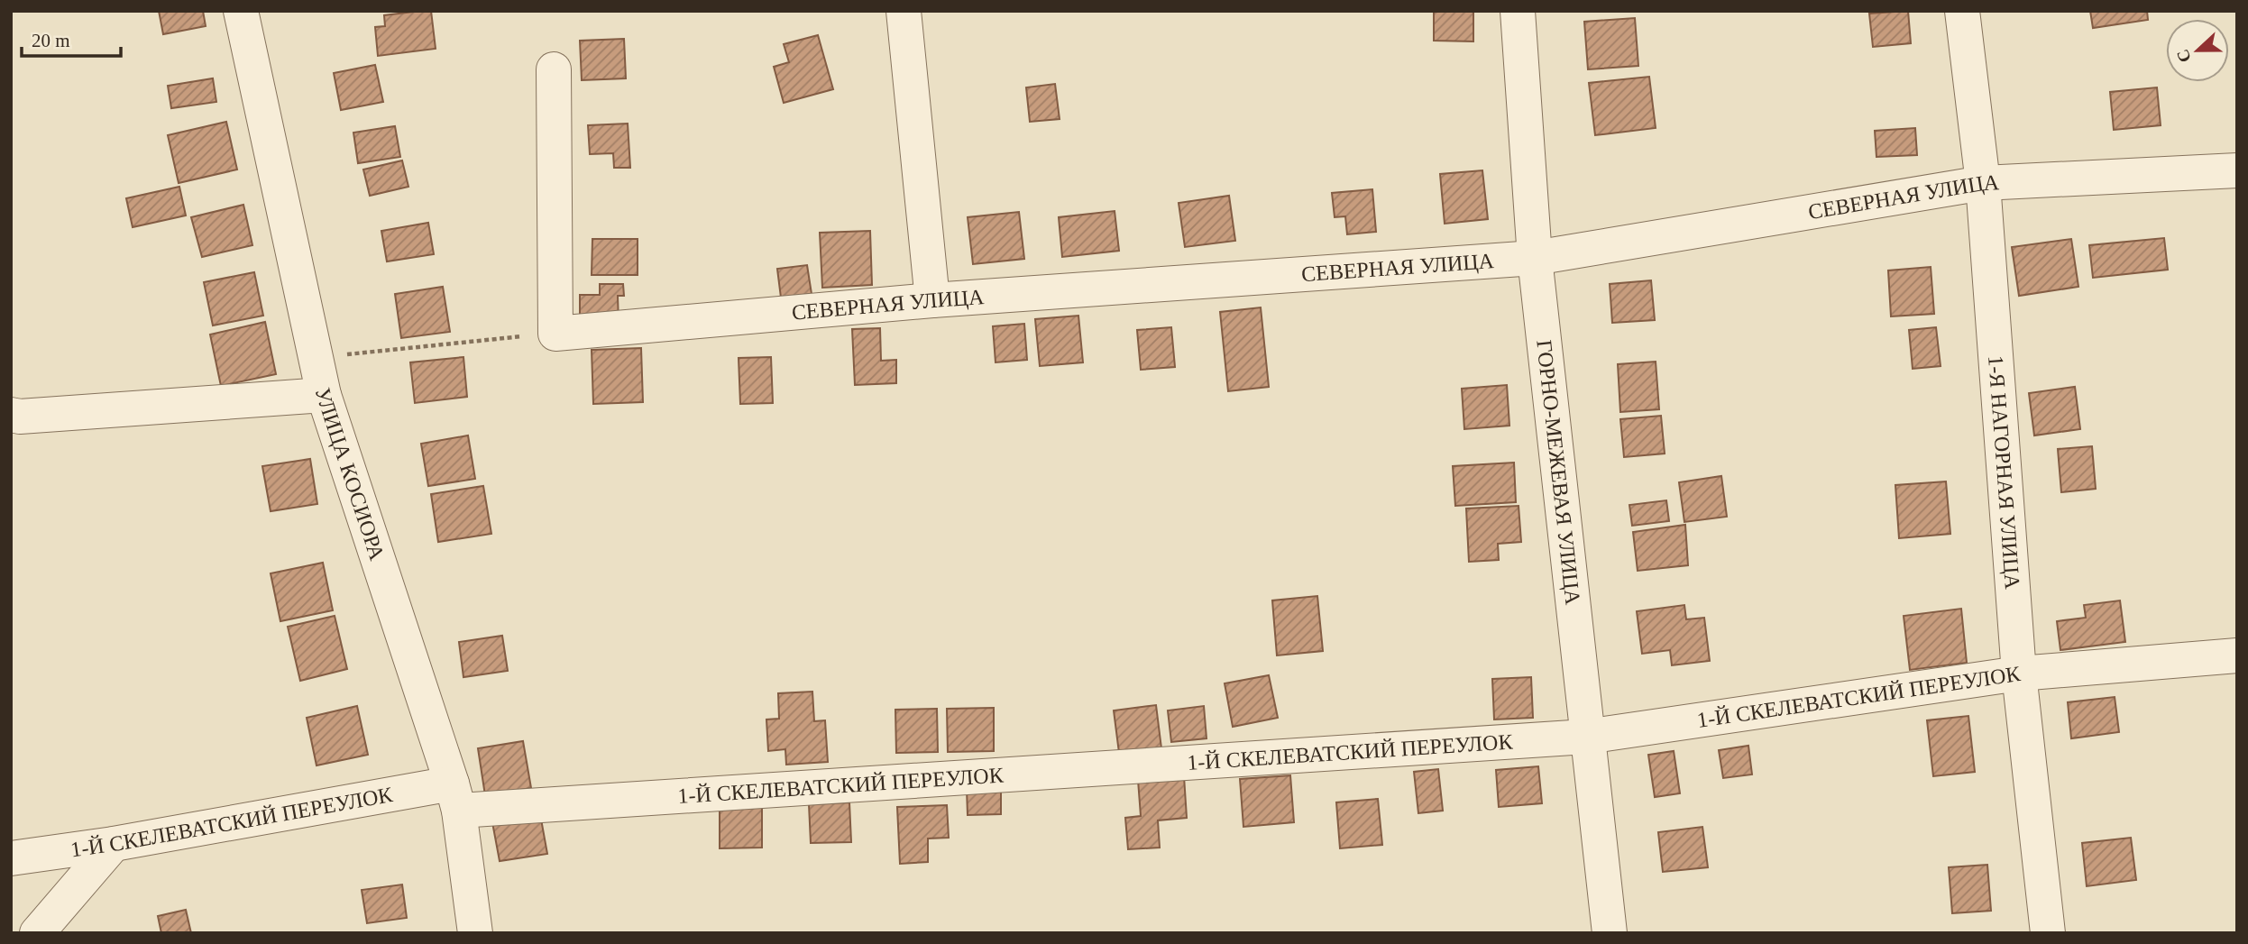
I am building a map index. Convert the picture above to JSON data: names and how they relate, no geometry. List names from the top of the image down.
{
  "streets": {
    "street": [
      "СЕВЕРНАЯ УЛИЦА",
      "ГОРНО-МЕЖЕВАЯ УЛИЦА",
      "1-Я НАГОРНАЯ УЛИЦА",
      "УЛИЦА КОСИОРА",
      "1-Й СКЕЛЕВАТСКИЙ ПЕРЕУЛОК"
    ]
  },
  "crossings": [
    ["СЕВЕРНАЯ УЛИЦА", "ГОРНО-МЕЖЕВАЯ УЛИЦА"],
    ["СЕВЕРНАЯ УЛИЦА", "1-Я НАГОРНАЯ УЛИЦА"],
    ["ГОРНО-МЕЖЕВАЯ УЛИЦА", "1-Й СКЕЛЕВАТСКИЙ ПЕРЕУЛОК"],
    ["1-Я НАГОРНАЯ УЛИЦА", "1-Й СКЕЛЕВАТСКИЙ ПЕРЕУЛОК"],
    ["УЛИЦА КОСИОРА", "1-Й СКЕЛЕВАТСКИЙ ПЕРЕУЛОК"]
  ],
  "scale_bar": "20 m",
  "north": "left"
}
